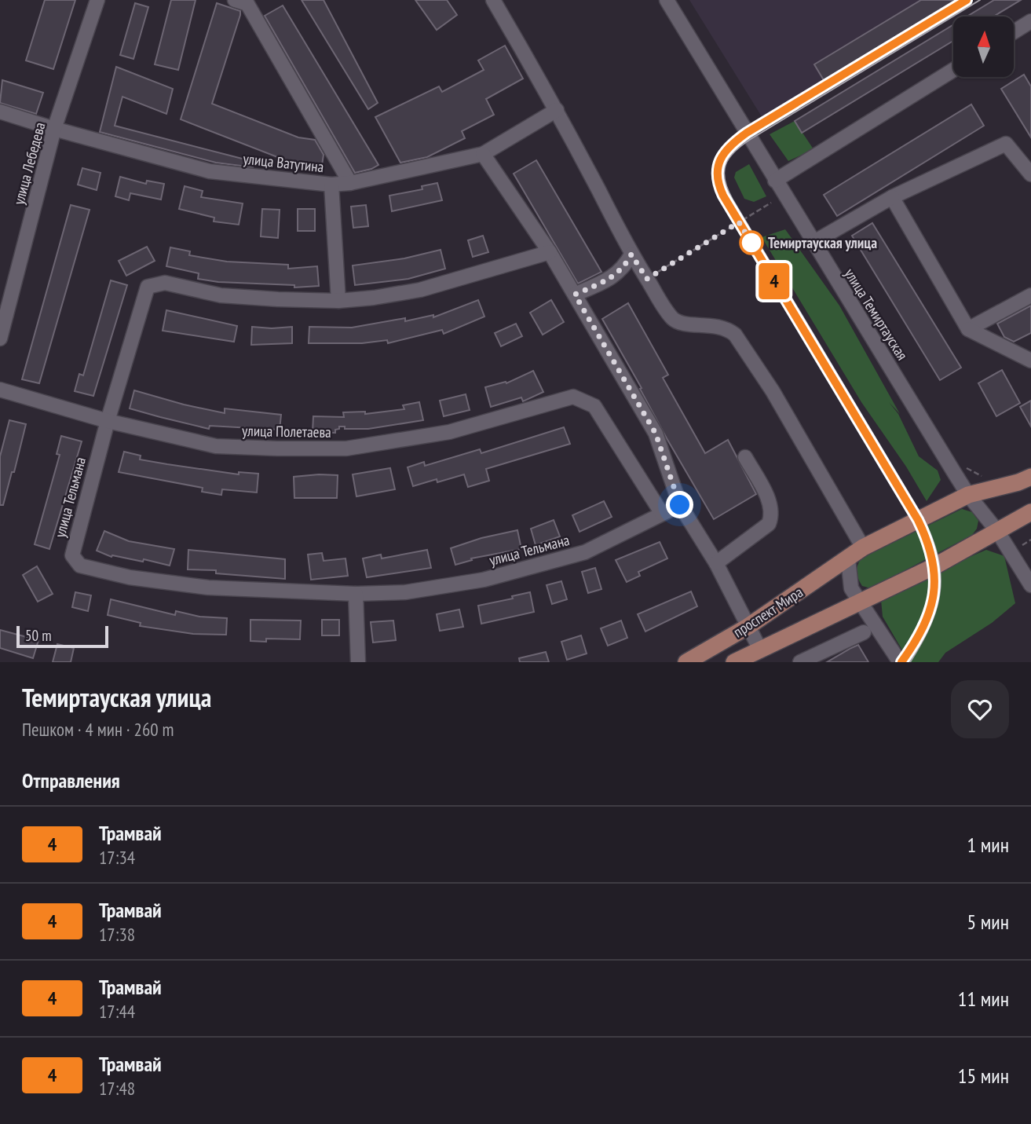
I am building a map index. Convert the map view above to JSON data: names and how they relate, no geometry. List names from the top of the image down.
{
  "streets": {
    "main road": ["проспект Мира"],
    "street": [
      "улица Ватутина",
      "улица Лебедева",
      "улица Темиртауская",
      "улица Полетаева",
      "улица Тельмана"
    ]
  },
  "crossings": [
    ["улица Ватутина", "улица Лебедева"],
    ["улица Темиртауская", "проспект Мира"],
    ["улица Полетаева", "улица Тельмана"]
  ],
  "places": ["Темиртауская улица"],
  "lines": ["tram line 4"],
  "scale_bar": "50 m",
  "north": "top",
  "page": {
    "on_map": "4",
    "scale": "50 m",
    "heading": [
      ["Темиртауская улица", "Пешком · 4 мин · 260 m"],
      "Отправления"
    ],
    "list": [
      {
        "mark": "4",
        "name": "Трамвай",
        "note": "17:34",
        "value": "1 мин"
      },
      {
        "mark": "4",
        "name": "Трамвай",
        "note": "17:38",
        "value": "5 мин"
      },
      {
        "mark": "4",
        "name": "Трамвай",
        "note": "17:44",
        "value": "11 мин"
      },
      {
        "mark": "4",
        "name": "Трамвай",
        "note": "17:48",
        "value": "15 мин"
      }
    ]
  }
}
